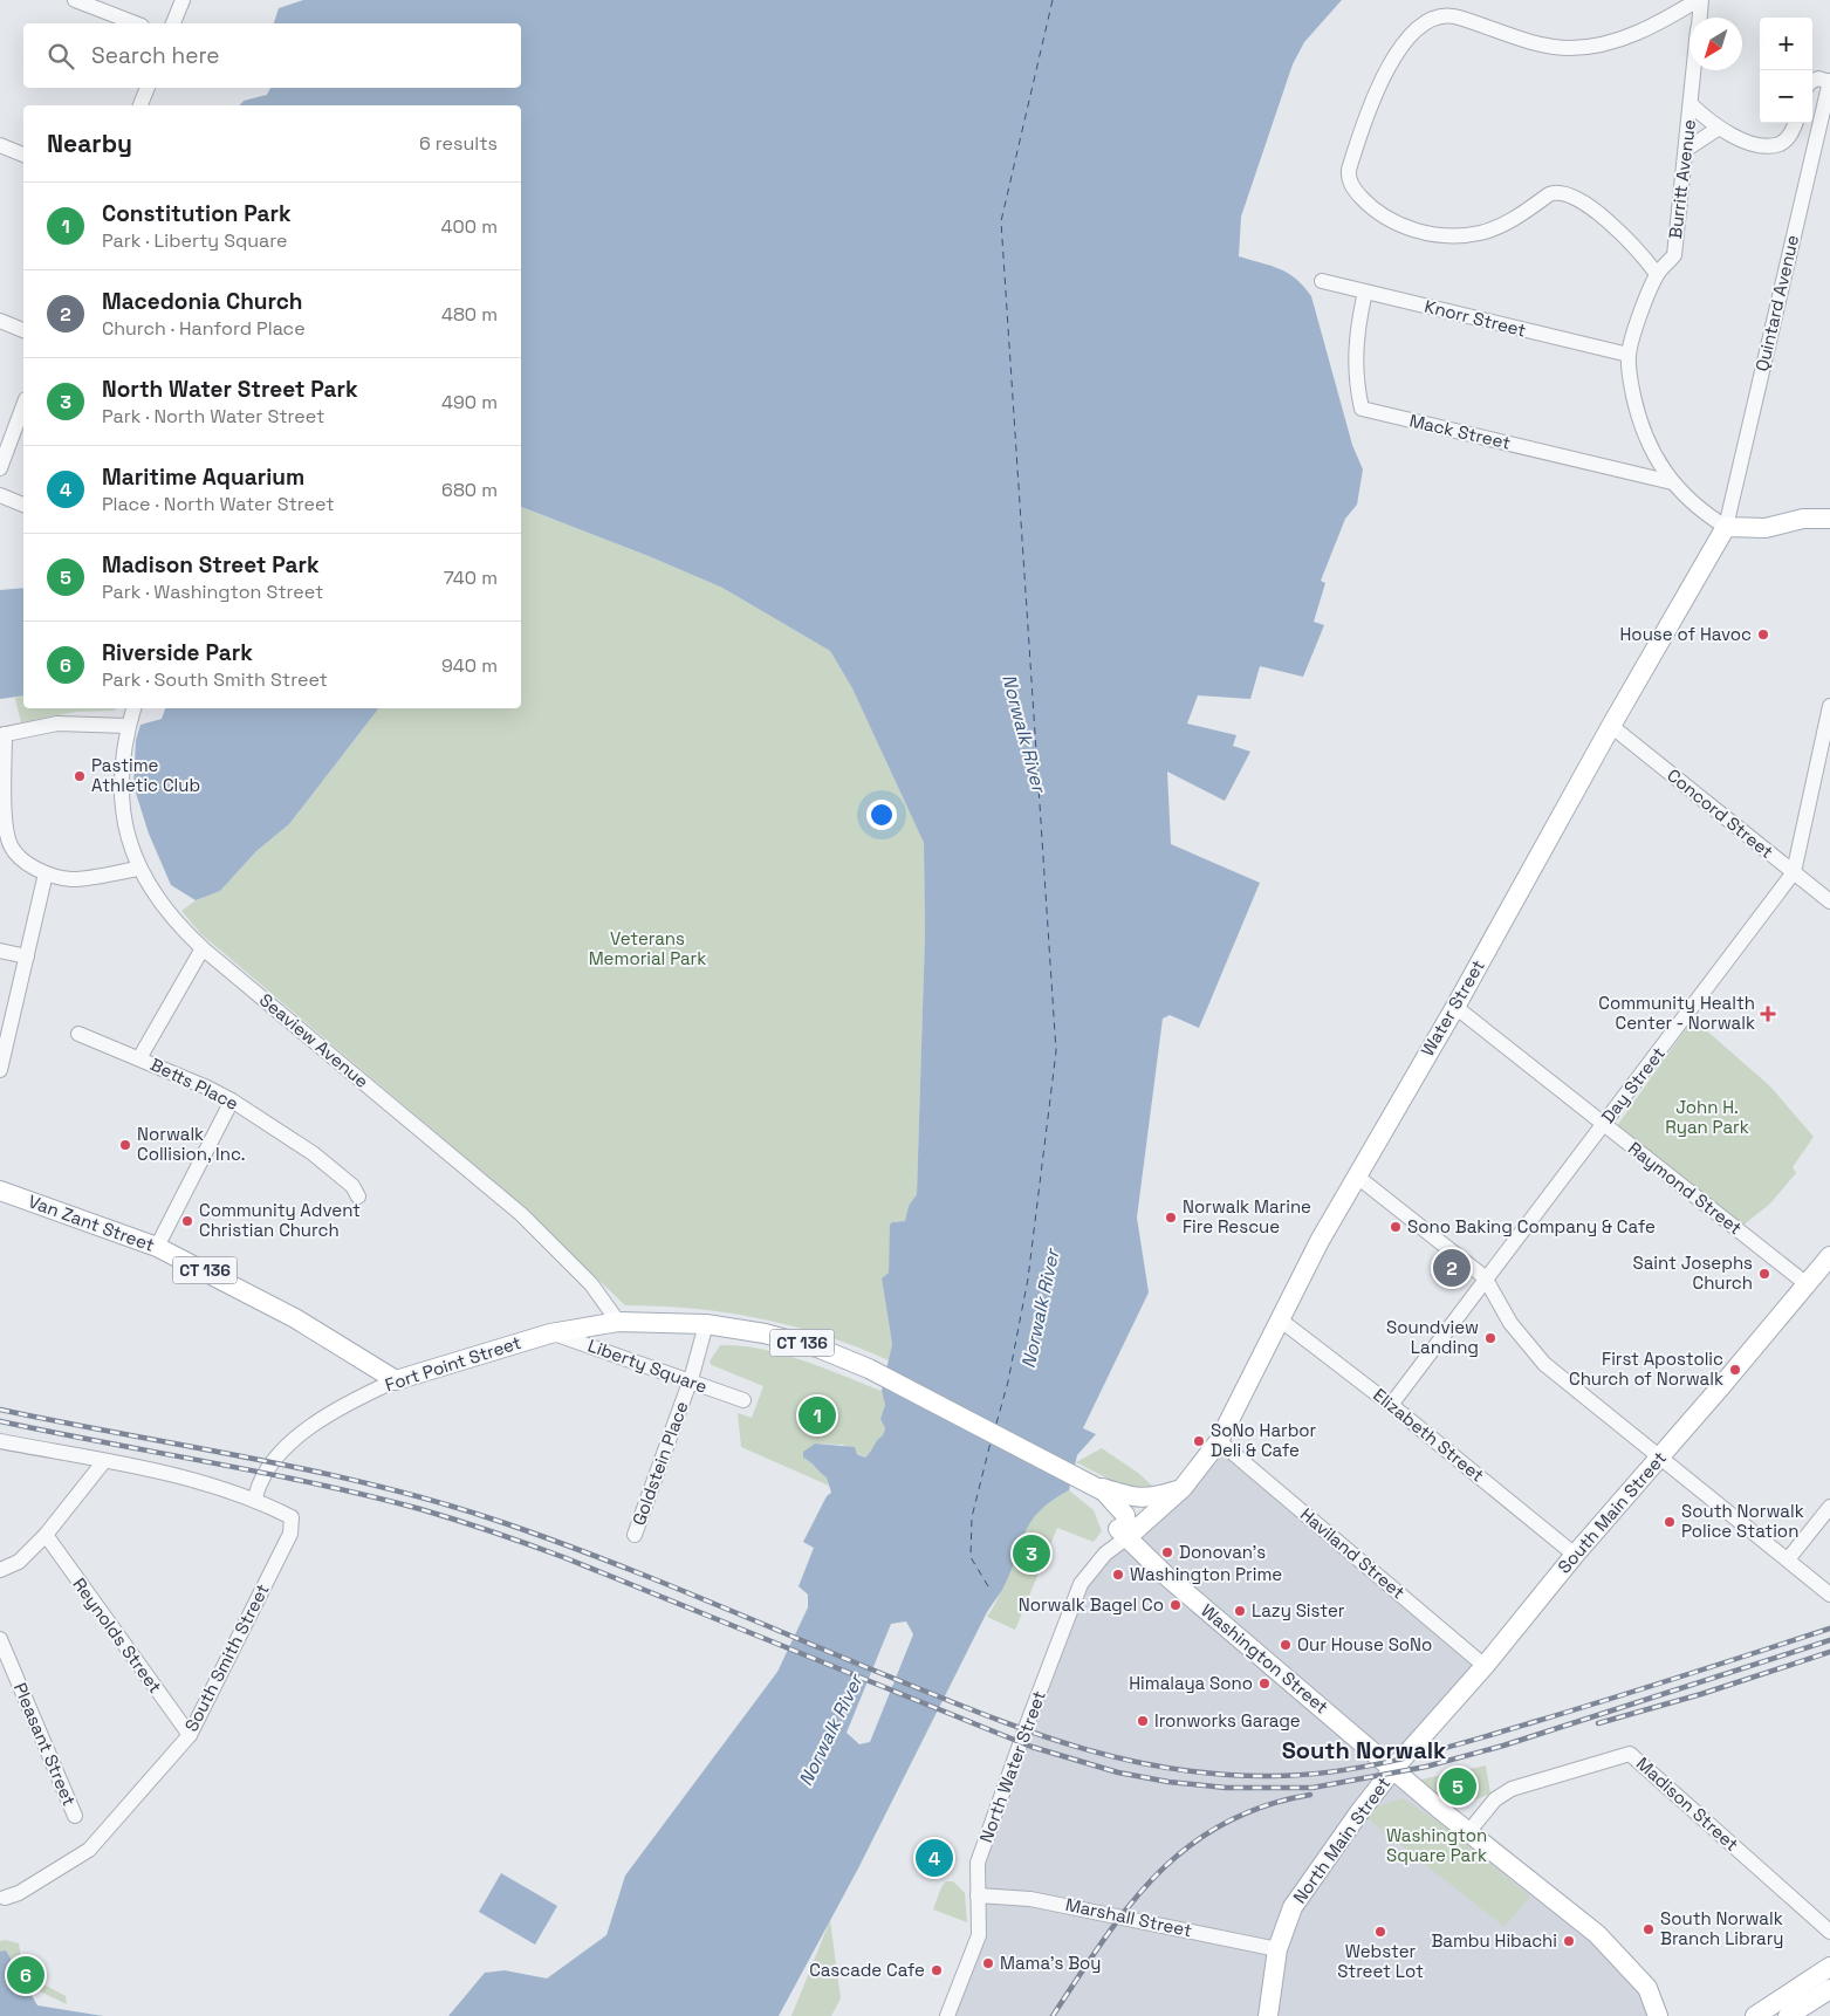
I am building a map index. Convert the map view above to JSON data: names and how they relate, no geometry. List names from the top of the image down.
{
  "streets": {
    "main road": [
      "Water Street",
      "Van Zant Street",
      "CT 136",
      "Fort Point Street",
      "Liberty Square",
      "South Main Street",
      "Washington Street",
      "North Main Street"
    ],
    "street": [
      "Burritt Avenue",
      "Quintard Avenue",
      "Knorr Street",
      "Mack Street",
      "Concord Street",
      "Seaview Avenue",
      "Betts Place",
      "Day Street",
      "Raymond Street",
      "Elizabeth Street",
      "Goldstein Place",
      "Haviland Street",
      "Reynolds Street",
      "South Smith Street",
      "Pleasant Street",
      "North Water Street",
      "Madison Street",
      "Marshall Street"
    ]
  },
  "crossings": [
    ["Burritt Avenue", "Quintard Avenue"],
    ["Burritt Avenue", "Knorr Street"],
    ["Burritt Avenue", "Mack Street"],
    ["Burritt Avenue", "Water Street"],
    ["Quintard Avenue", "Water Street"],
    ["Knorr Street", "Mack Street"],
    ["Concord Street", "Water Street"],
    ["Concord Street", "Day Street"],
    ["Water Street", "Raymond Street"],
    ["Water Street", "CT 136"],
    ["Water Street", "Elizabeth Street"],
    ["Water Street", "Haviland Street"],
    ["Water Street", "Washington Street"],
    ["Water Street", "North Water Street"],
    ["Seaview Avenue", "Betts Place"],
    ["Seaview Avenue", "Fort Point Street"],
    ["Seaview Avenue", "Liberty Square"],
    ["Day Street", "Raymond Street"],
    ["Day Street", "Elizabeth Street"],
    ["Raymond Street", "South Main Street"],
    ["Van Zant Street", "Fort Point Street"],
    ["CT 136", "Liberty Square"],
    ["CT 136", "Washington Street"],
    ["Fort Point Street", "Liberty Square"],
    ["Fort Point Street", "South Smith Street"],
    ["Liberty Square", "Goldstein Place"],
    ["Liberty Square", "Washington Street"],
    ["Elizabeth Street", "South Main Street"],
    ["South Main Street", "Haviland Street"],
    ["South Main Street", "Washington Street"],
    ["South Main Street", "North Main Street"],
    ["Reynolds Street", "South Smith Street"],
    ["Washington Street", "North Water Street"],
    ["Washington Street", "Madison Street"],
    ["Washington Street", "North Main Street"],
    ["North Water Street", "Marshall Street"],
    ["North Main Street", "Marshall Street"]
  ],
  "districts": ["South Norwalk"],
  "water": ["Norwalk River"],
  "parks": ["Veterans Memorial Park", "John H. Ryan Park", "Washington Square Park"],
  "places": {
    "other": [
      "House of Havoc",
      "Pastime Athletic Club",
      "Norwalk Collision, Inc.",
      "Norwalk Marine Fire Rescue",
      "Community Advent Christian Church",
      "Sono Baking Company & Cafe",
      "Saint Josephs Church",
      "Soundview Landing",
      "First Apostolic Church of Norwalk",
      "SoNo Harbor Deli & Cafe",
      "South Norwalk Police Station",
      "Donovan's",
      "Washington Prime",
      "Norwalk Bagel Co",
      "Lazy Sister",
      "Our House SoNo",
      "Himalaya Sono",
      "Ironworks Garage",
      "South Norwalk Branch Library",
      "Webster Street Lot",
      "Bambu Hibachi",
      "Mama's Boy",
      "Cascade Cafe"
    ],
    "health": ["Community Health Center - Norwalk"]
  },
  "north": "bottom left",
  "page": {
    "map_buttons": ["+", "−"],
    "search": "Search here",
    "heading": ["Nearby", "6 results"],
    "list": [
      {
        "mark": "1",
        "name": "Constitution Park",
        "note": "Park · Liberty Square",
        "value": "400 m"
      },
      {
        "mark": "2",
        "name": "Macedonia Church",
        "note": "Church · Hanford Place",
        "value": "480 m"
      },
      {
        "mark": "3",
        "name": "North Water Street Park",
        "note": "Park · North Water Street",
        "value": "490 m"
      },
      {
        "mark": "4",
        "name": "Maritime Aquarium",
        "note": "Place · North Water Street",
        "value": "680 m"
      },
      {
        "mark": "5",
        "name": "Madison Street Park",
        "note": "Park · Washington Street",
        "value": "740 m"
      },
      {
        "mark": "6",
        "name": "Riverside Park",
        "note": "Park · South Smith Street",
        "value": "940 m"
      }
    ],
    "pins": [
      "2",
      "1",
      "3",
      "5",
      "4",
      "6"
    ]
  }
}
